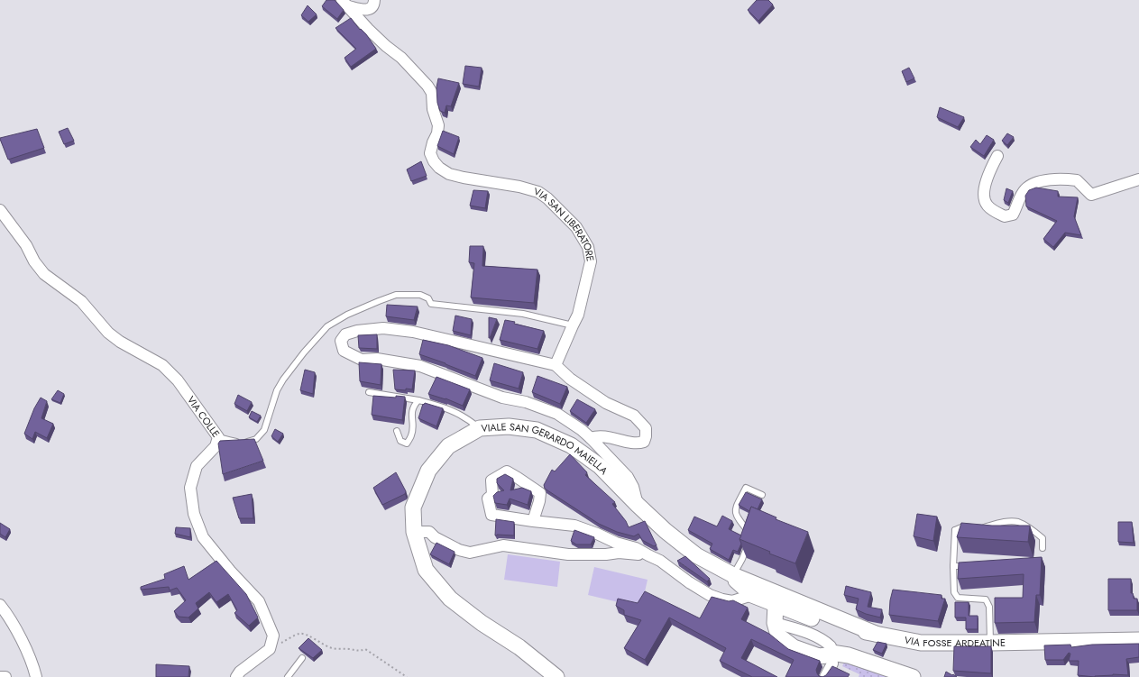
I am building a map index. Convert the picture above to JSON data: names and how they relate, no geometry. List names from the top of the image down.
{
  "streets": {
    "main road": ["VIALE SAN GERARDO MAIELLA", "VIA FOSSE ARDEATINE"],
    "street": ["VIA SAN LIBERATORE", "VIA COLLE"]
  },
  "crossings": [
    ["VIALE SAN GERARDO MAIELLA", "VIA FOSSE ARDEATINE"]
  ]
}
